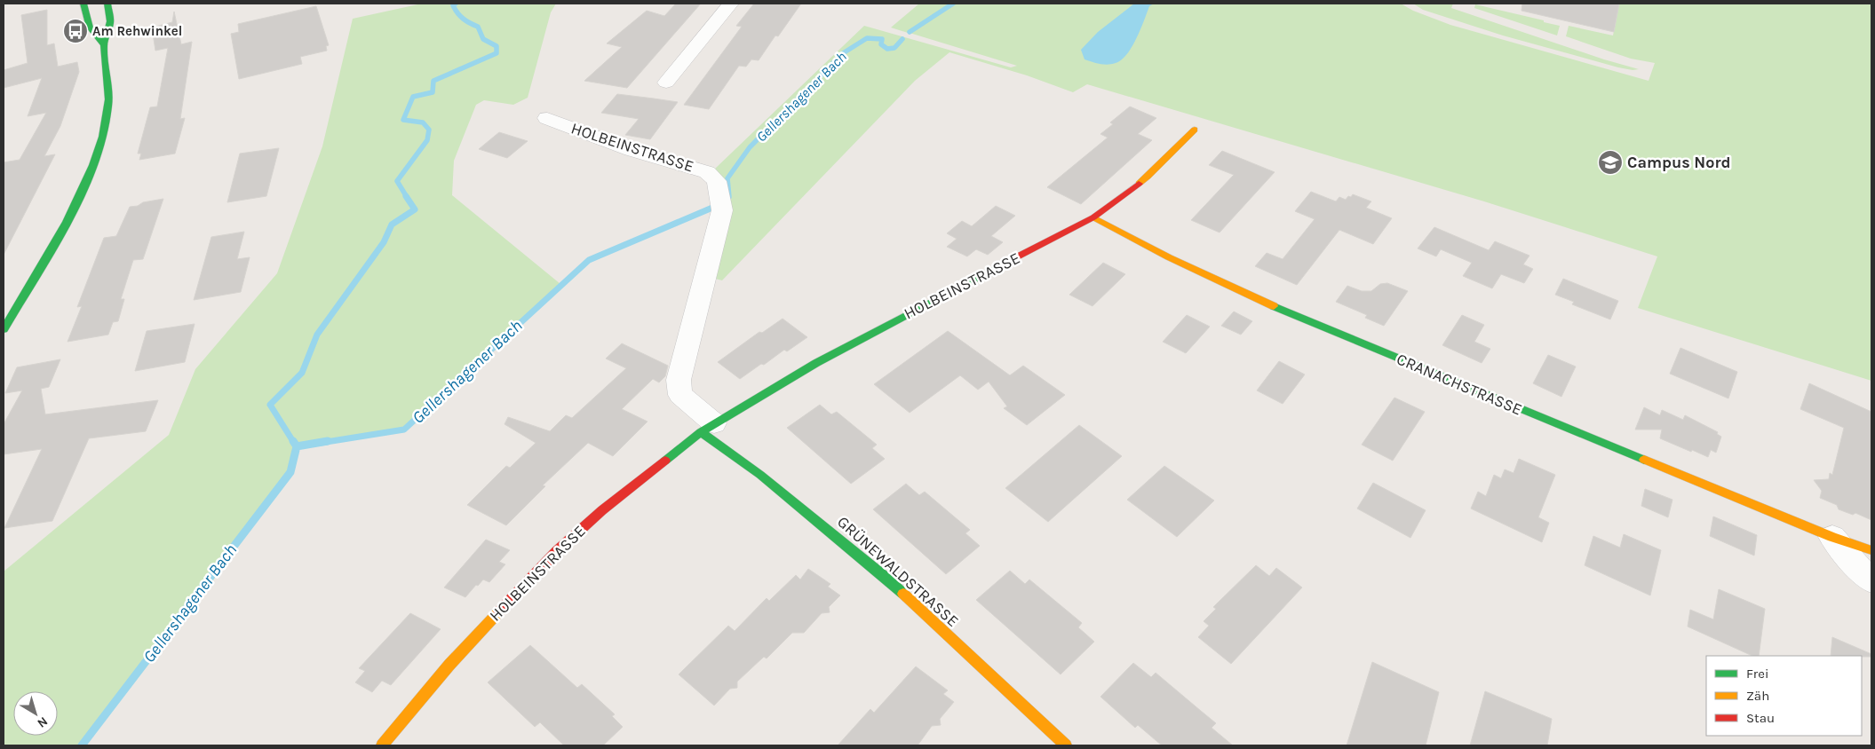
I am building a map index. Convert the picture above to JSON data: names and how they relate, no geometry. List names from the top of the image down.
{
  "streets": {
    "street": ["HOLBEINSTRASSE", "CRANACHSTRASSE", "GRÜNEWALDSTRASSE"]
  },
  "crossings": [
    ["HOLBEINSTRASSE", "CRANACHSTRASSE"],
    ["HOLBEINSTRASSE", "GRÜNEWALDSTRASSE"]
  ],
  "water": ["Gellershagener Bach"],
  "places": {
    "bus stop": ["Am Rehwinkel"],
    "school or university": ["Campus Nord"]
  },
  "legend": ["Frei", "Zäh", "Stau"],
  "north": "bottom right"
}
